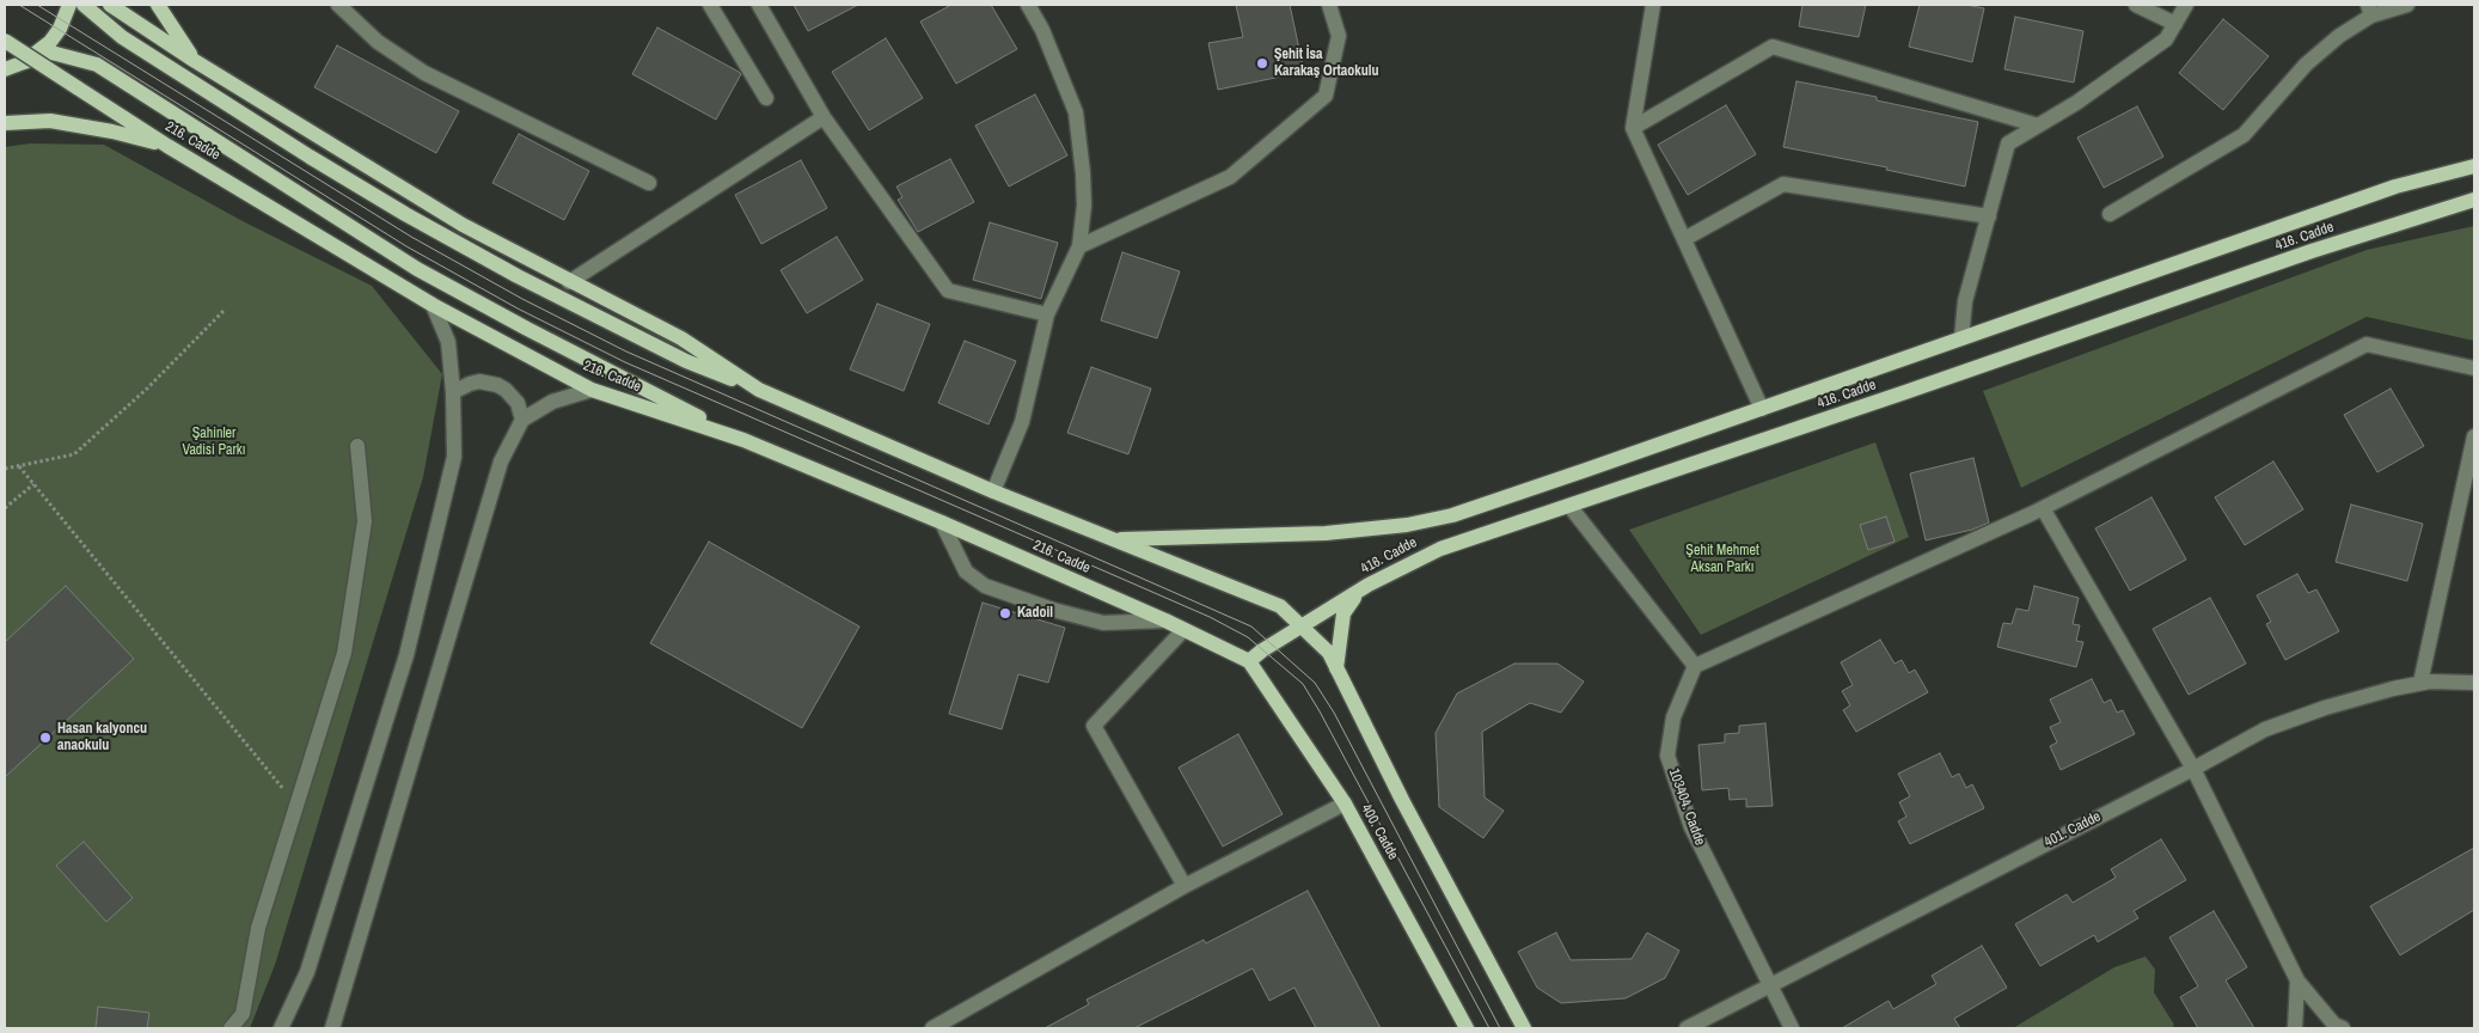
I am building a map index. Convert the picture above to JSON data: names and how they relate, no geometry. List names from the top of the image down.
{
  "streets": {
    "main road": ["216. Cadde", "416. Cadde", "400. Cadde"],
    "street": ["103404. Cadde", "401. Cadde"]
  },
  "crossings": [
    ["216. Cadde", "416. Cadde"],
    ["216. Cadde", "400. Cadde"],
    ["416. Cadde", "400. Cadde"],
    ["103404. Cadde", "401. Cadde"]
  ],
  "parks": ["Şahinler Vadisi Parkı", "Şehit Mehmet Aksan Parkı"],
  "places": ["Şehit İsa Karakaş Ortaokulu", "Kadoil", "Hasan kalyoncu anaokulu"]
}
